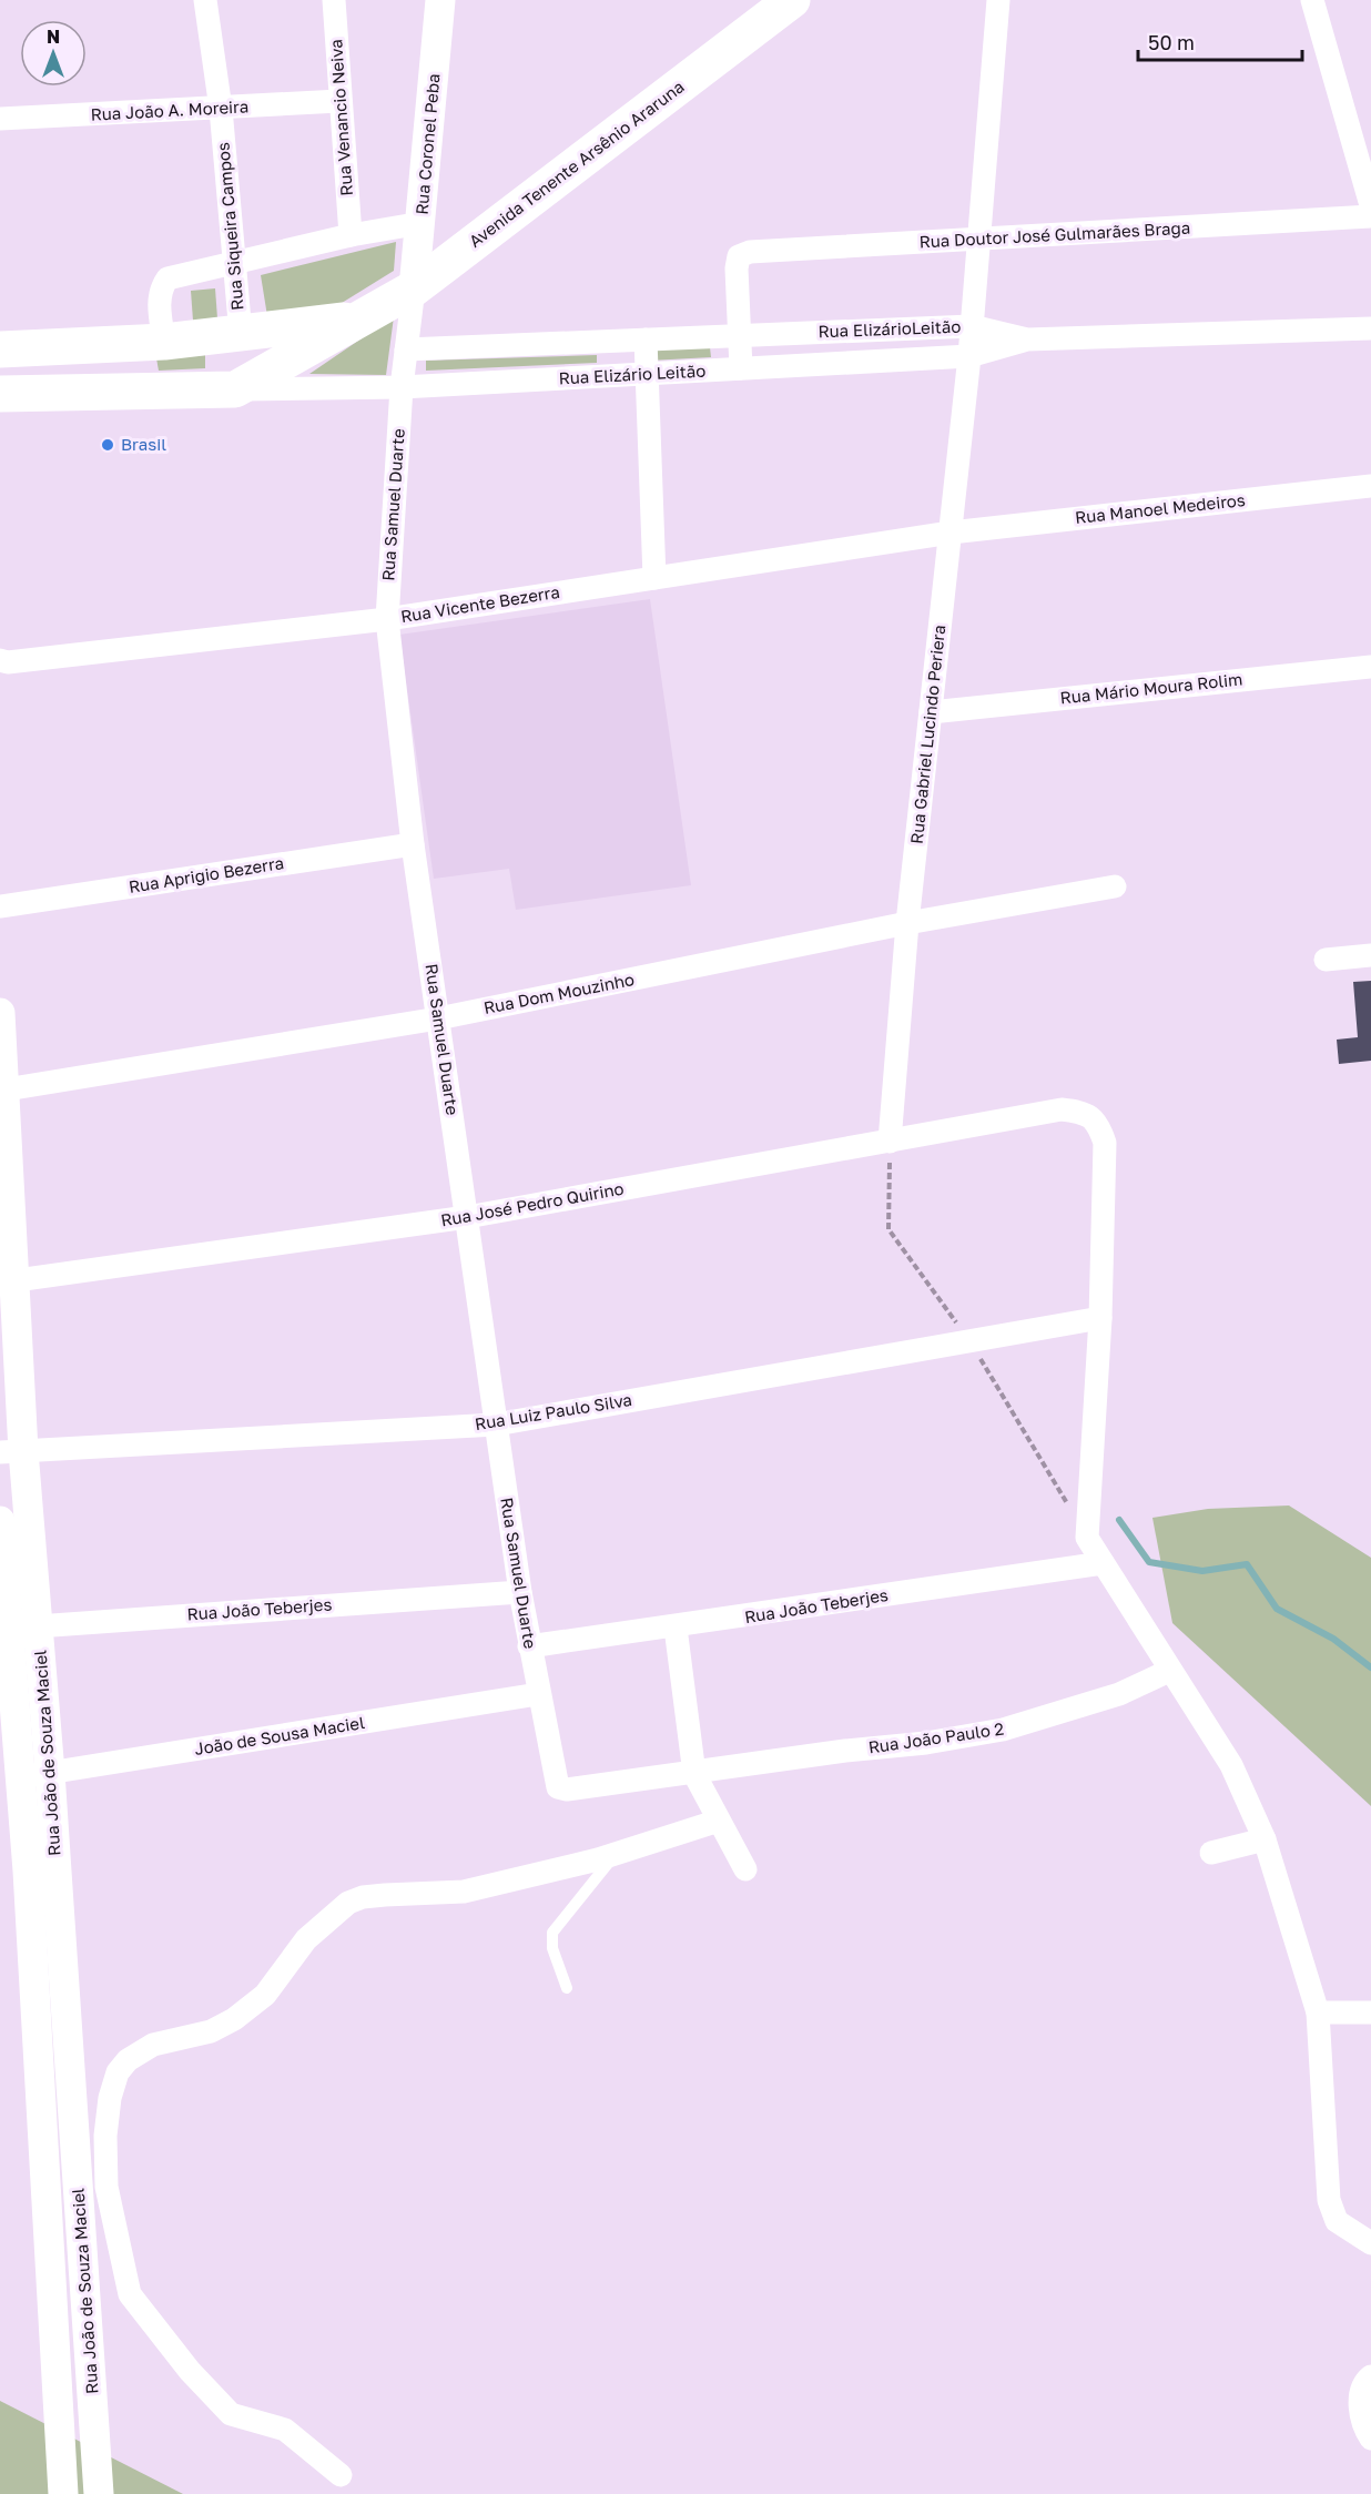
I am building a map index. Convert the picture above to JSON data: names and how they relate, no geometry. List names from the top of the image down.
{
  "streets": {
    "main road": ["Avenida Tenente Arsênio Araruna"],
    "street": [
      "Rua João A. Moreira",
      "Rua Venancio Neiva",
      "Rua Coronel Peba",
      "Rua Siqueira Campos",
      "Rua Doutor José Gulmarães Braga",
      "Rua ElizárioLeitão",
      "Rua Elizário Leitão",
      "Rua Samuel Duarte",
      "Rua Manoel Medeiros",
      "Rua Vicente Bezerra",
      "Rua Mário Moura Rolim",
      "Rua Gabriel Lucindo Periera",
      "Rua Aprigio Bezerra",
      "Rua Dom Mouzinho",
      "Rua José Pedro Quirino",
      "Rua Luiz Paulo Silva",
      "Rua João Teberjes",
      "João de Sousa Maciel",
      "Rua João Paulo 2",
      "Rua João de Souza Maciel"
    ]
  },
  "crossings": [
    ["Rua João A. Moreira", "Rua Venancio Neiva"],
    ["Rua João A. Moreira", "Rua Siqueira Campos"],
    ["Rua Coronel Peba", "Avenida Tenente Arsênio Araruna"],
    ["Rua Coronel Peba", "Rua Samuel Duarte"],
    ["Avenida Tenente Arsênio Araruna", "Rua Elizário Leitão"],
    ["Avenida Tenente Arsênio Araruna", "Rua Samuel Duarte"],
    ["Rua Doutor José Gulmarães Braga", "Rua ElizárioLeitão"],
    ["Rua Doutor José Gulmarães Braga", "Rua Gabriel Lucindo Periera"],
    ["Rua ElizárioLeitão", "Rua Elizário Leitão"],
    ["Rua ElizárioLeitão", "Rua Samuel Duarte"],
    ["Rua ElizárioLeitão", "Rua Gabriel Lucindo Periera"],
    ["Rua Elizário Leitão", "Rua Samuel Duarte"],
    ["Rua Elizário Leitão", "Rua Gabriel Lucindo Periera"],
    ["Rua Samuel Duarte", "Rua Vicente Bezerra"],
    ["Rua Samuel Duarte", "Rua Aprigio Bezerra"],
    ["Rua Samuel Duarte", "Rua Dom Mouzinho"],
    ["Rua Samuel Duarte", "Rua José Pedro Quirino"],
    ["Rua Samuel Duarte", "Rua Luiz Paulo Silva"],
    ["Rua Samuel Duarte", "Rua João Teberjes"],
    ["Rua Samuel Duarte", "João de Sousa Maciel"],
    ["Rua Samuel Duarte", "Rua João Paulo 2"],
    ["Rua Manoel Medeiros", "Rua Vicente Bezerra"],
    ["Rua Manoel Medeiros", "Rua Gabriel Lucindo Periera"],
    ["Rua Vicente Bezerra", "Rua Gabriel Lucindo Periera"],
    ["Rua Mário Moura Rolim", "Rua Gabriel Lucindo Periera"],
    ["Rua Gabriel Lucindo Periera", "Rua Dom Mouzinho"],
    ["Rua Gabriel Lucindo Periera", "Rua José Pedro Quirino"],
    ["Rua Dom Mouzinho", "Rua João de Souza Maciel"],
    ["Rua José Pedro Quirino", "Rua Luiz Paulo Silva"],
    ["Rua José Pedro Quirino", "Rua João de Souza Maciel"],
    ["Rua Luiz Paulo Silva", "Rua João de Souza Maciel"],
    ["Rua João Teberjes", "Rua João de Souza Maciel"],
    ["João de Sousa Maciel", "Rua João de Souza Maciel"]
  ],
  "places": ["Brasil"],
  "scale_bar": "50 m",
  "north": "top"
}
